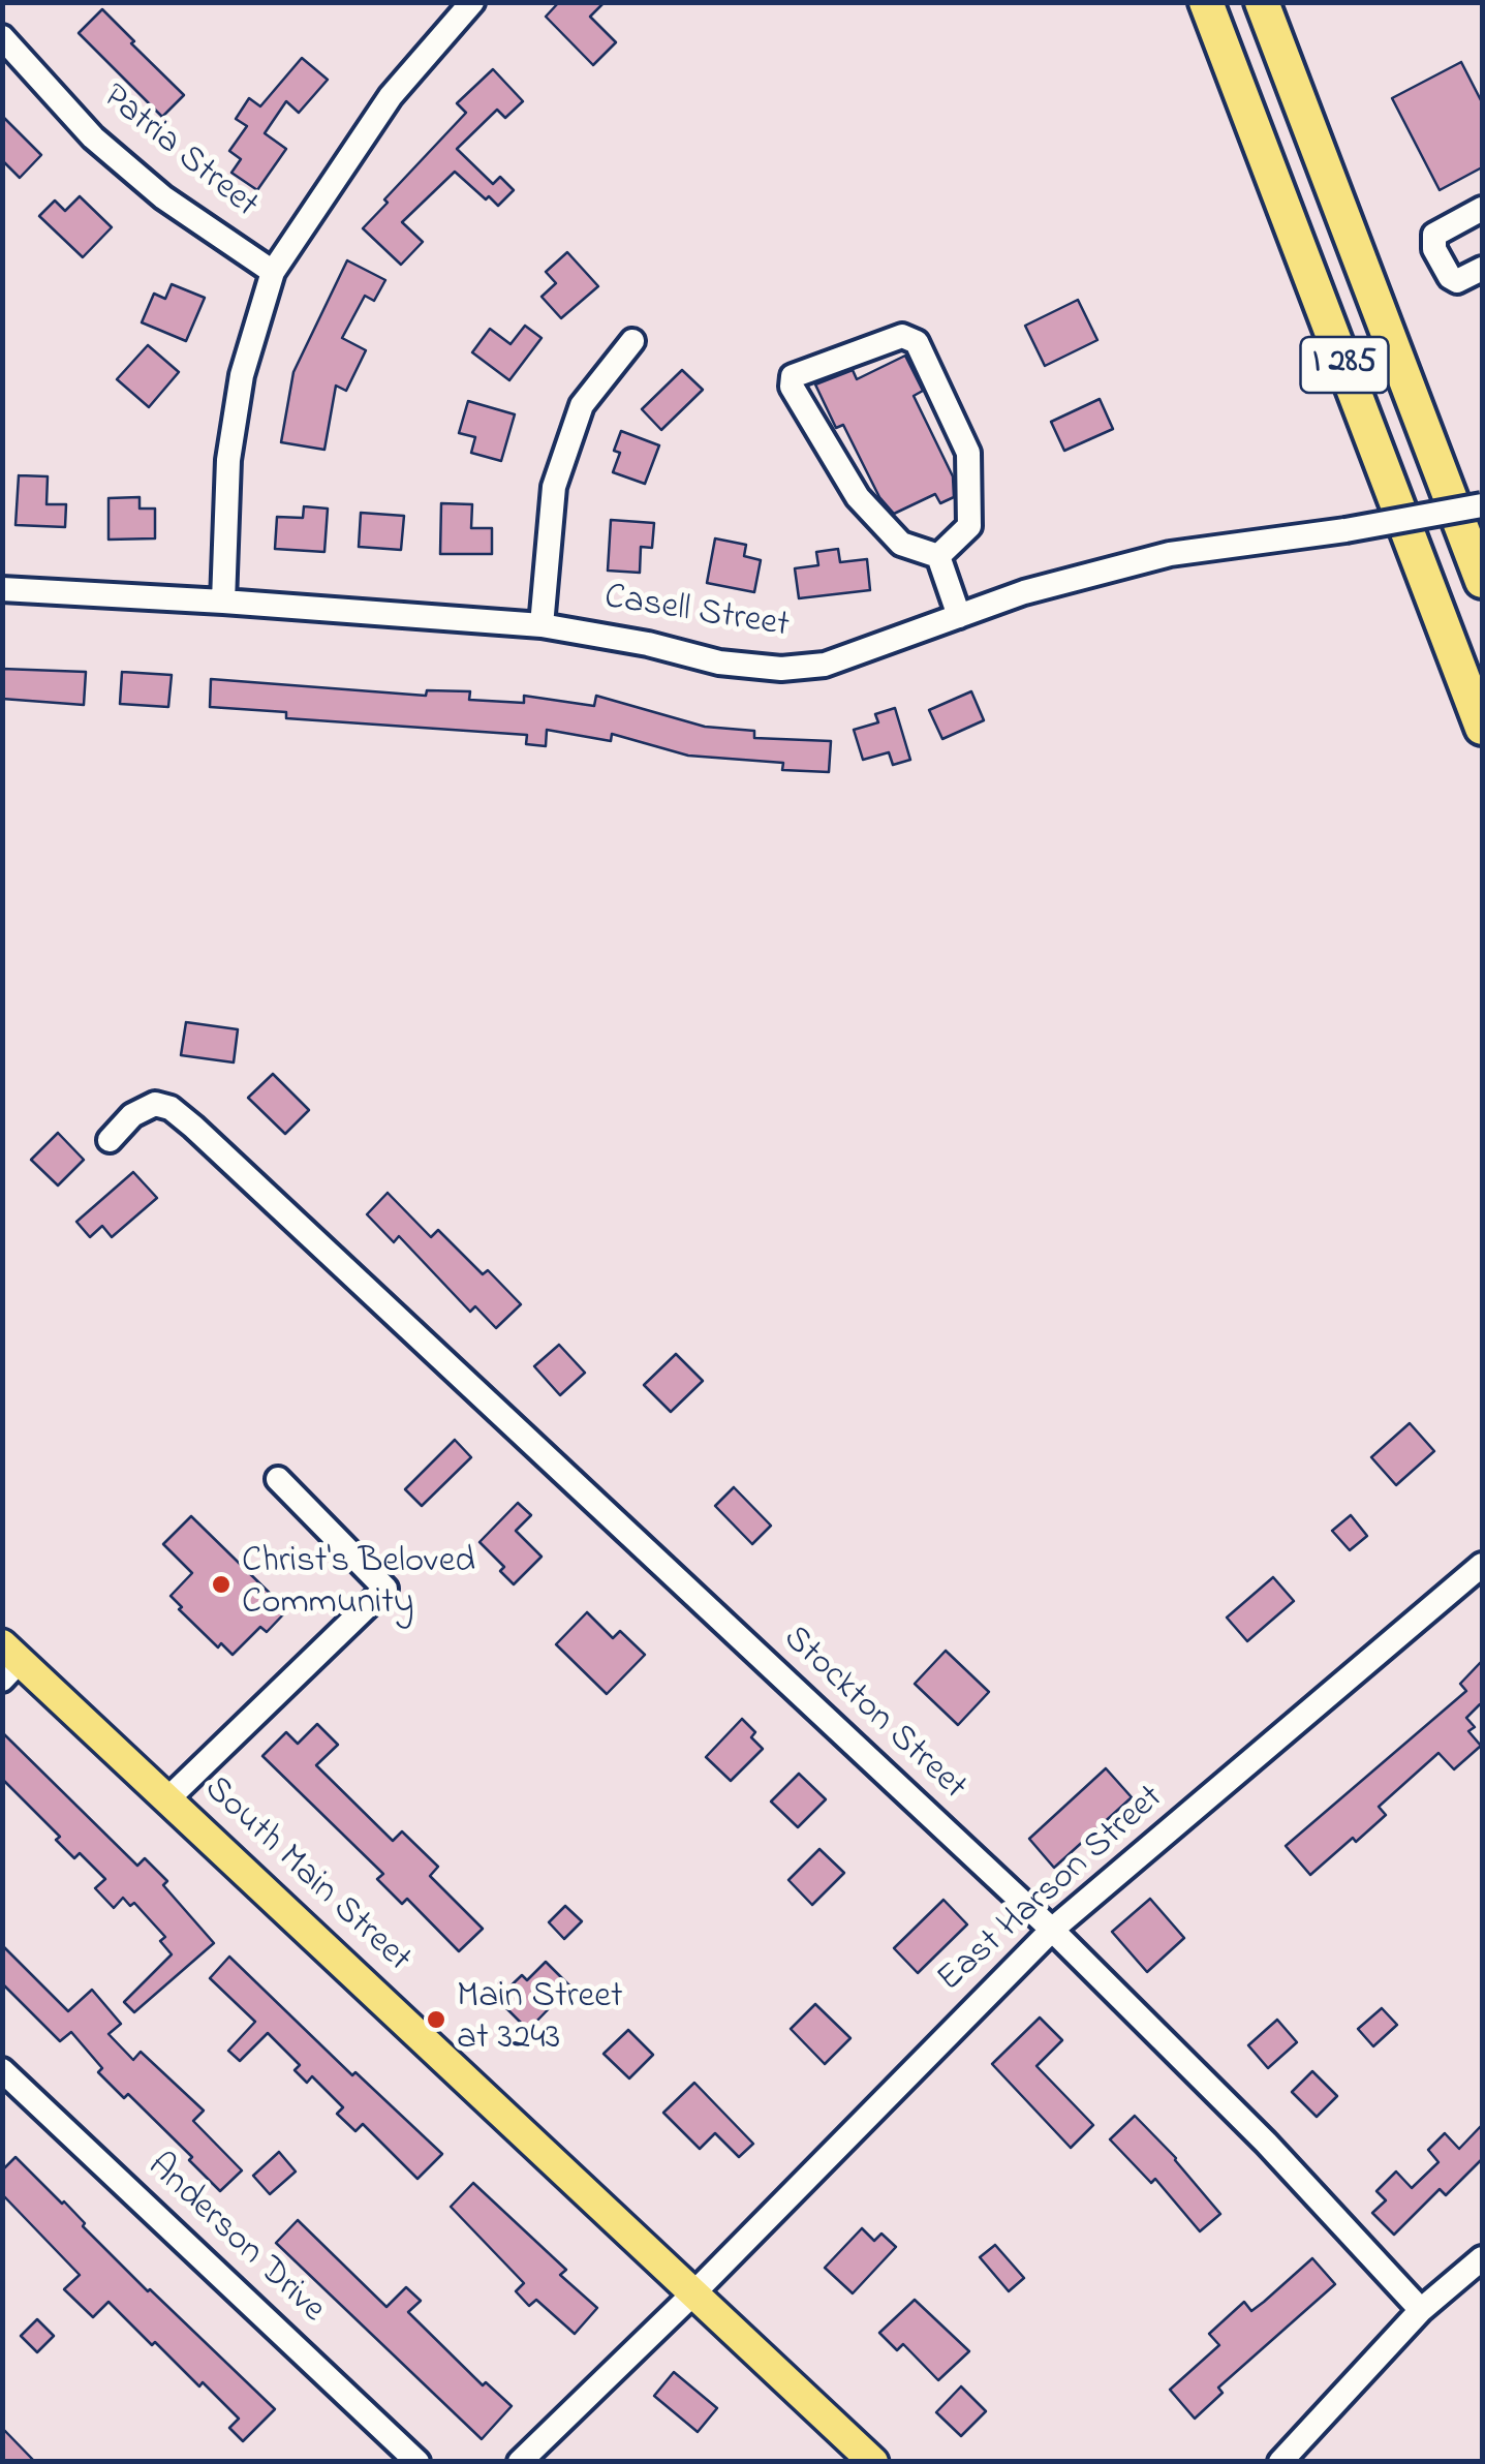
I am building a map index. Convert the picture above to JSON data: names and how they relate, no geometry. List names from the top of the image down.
{
  "streets": {
    "highway": ["I 285"],
    "main road": ["South Main Street"],
    "street": [
      "Patria Street",
      "Casell Street",
      "Stockton Street",
      "East Harson Street",
      "Anderson Drive"
    ]
  },
  "crossings": [
    ["Stockton Street", "East Harson Street"],
    ["South Main Street", "East Harson Street"]
  ],
  "places": ["Christ's Beloved Community", "Main Street at 3243"]
}
